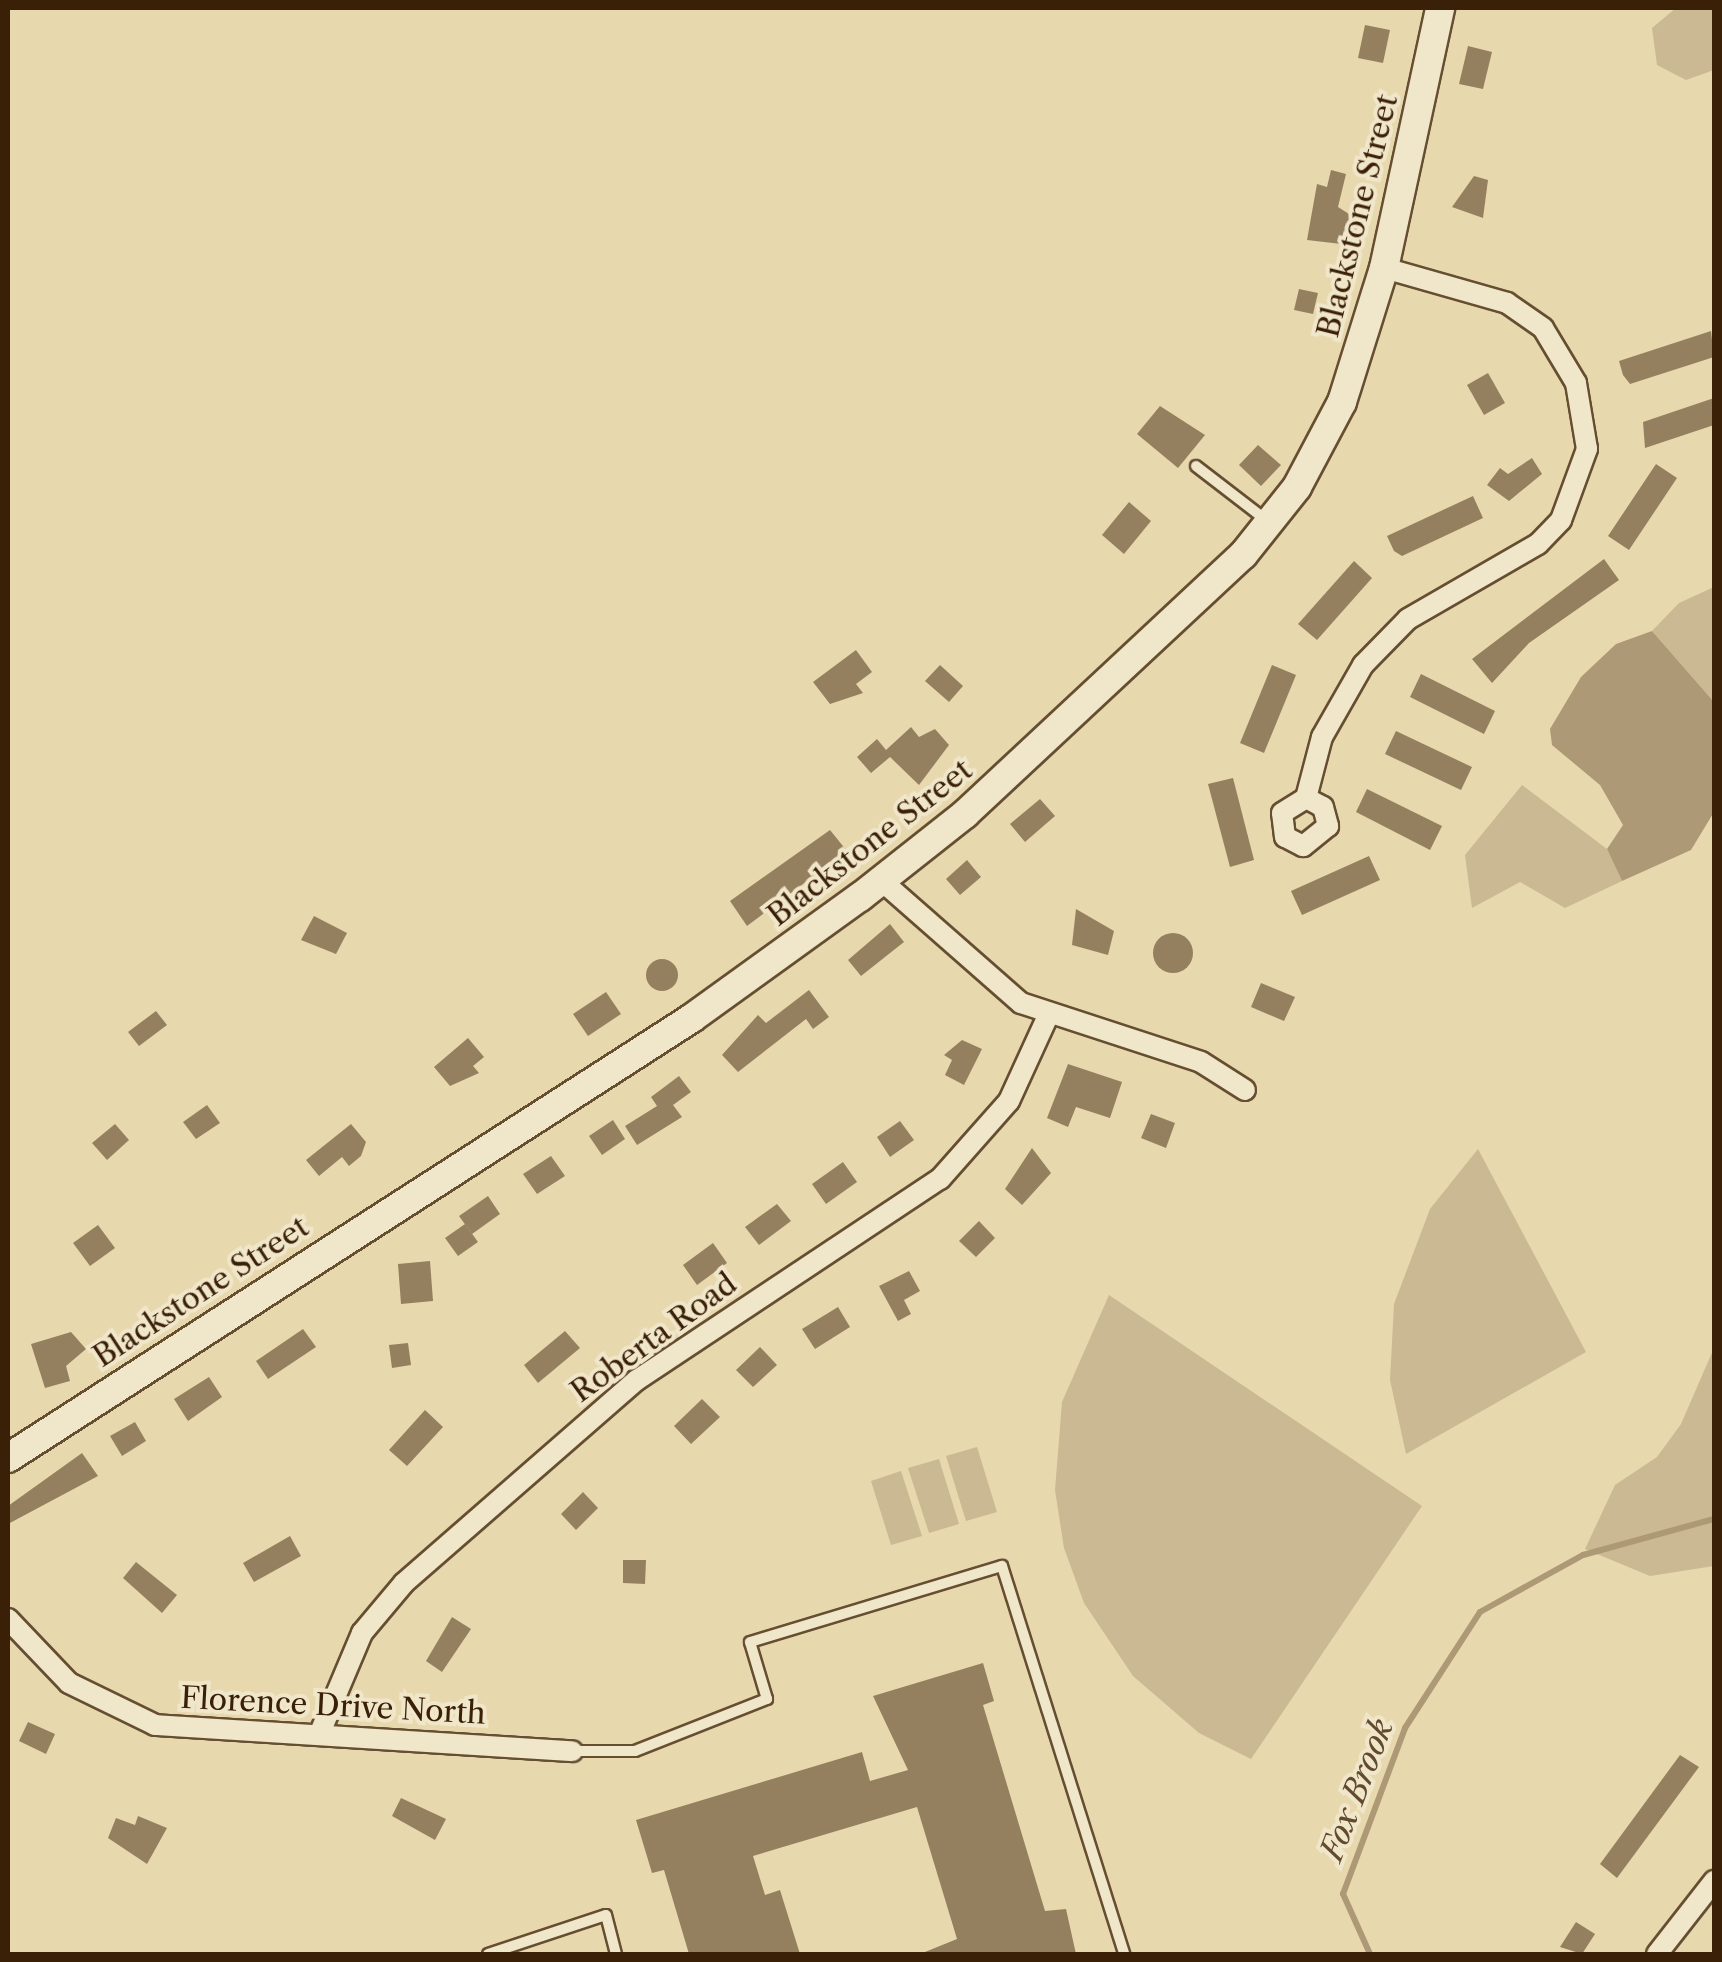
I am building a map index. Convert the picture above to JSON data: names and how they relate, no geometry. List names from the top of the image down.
{
  "streets": {
    "main road": ["Blackstone Street"],
    "street": ["Roberta Road", "Florence Drive North"]
  },
  "crossings": [
    ["Roberta Road", "Florence Drive North"]
  ],
  "water": ["Fox Brook"]
}
